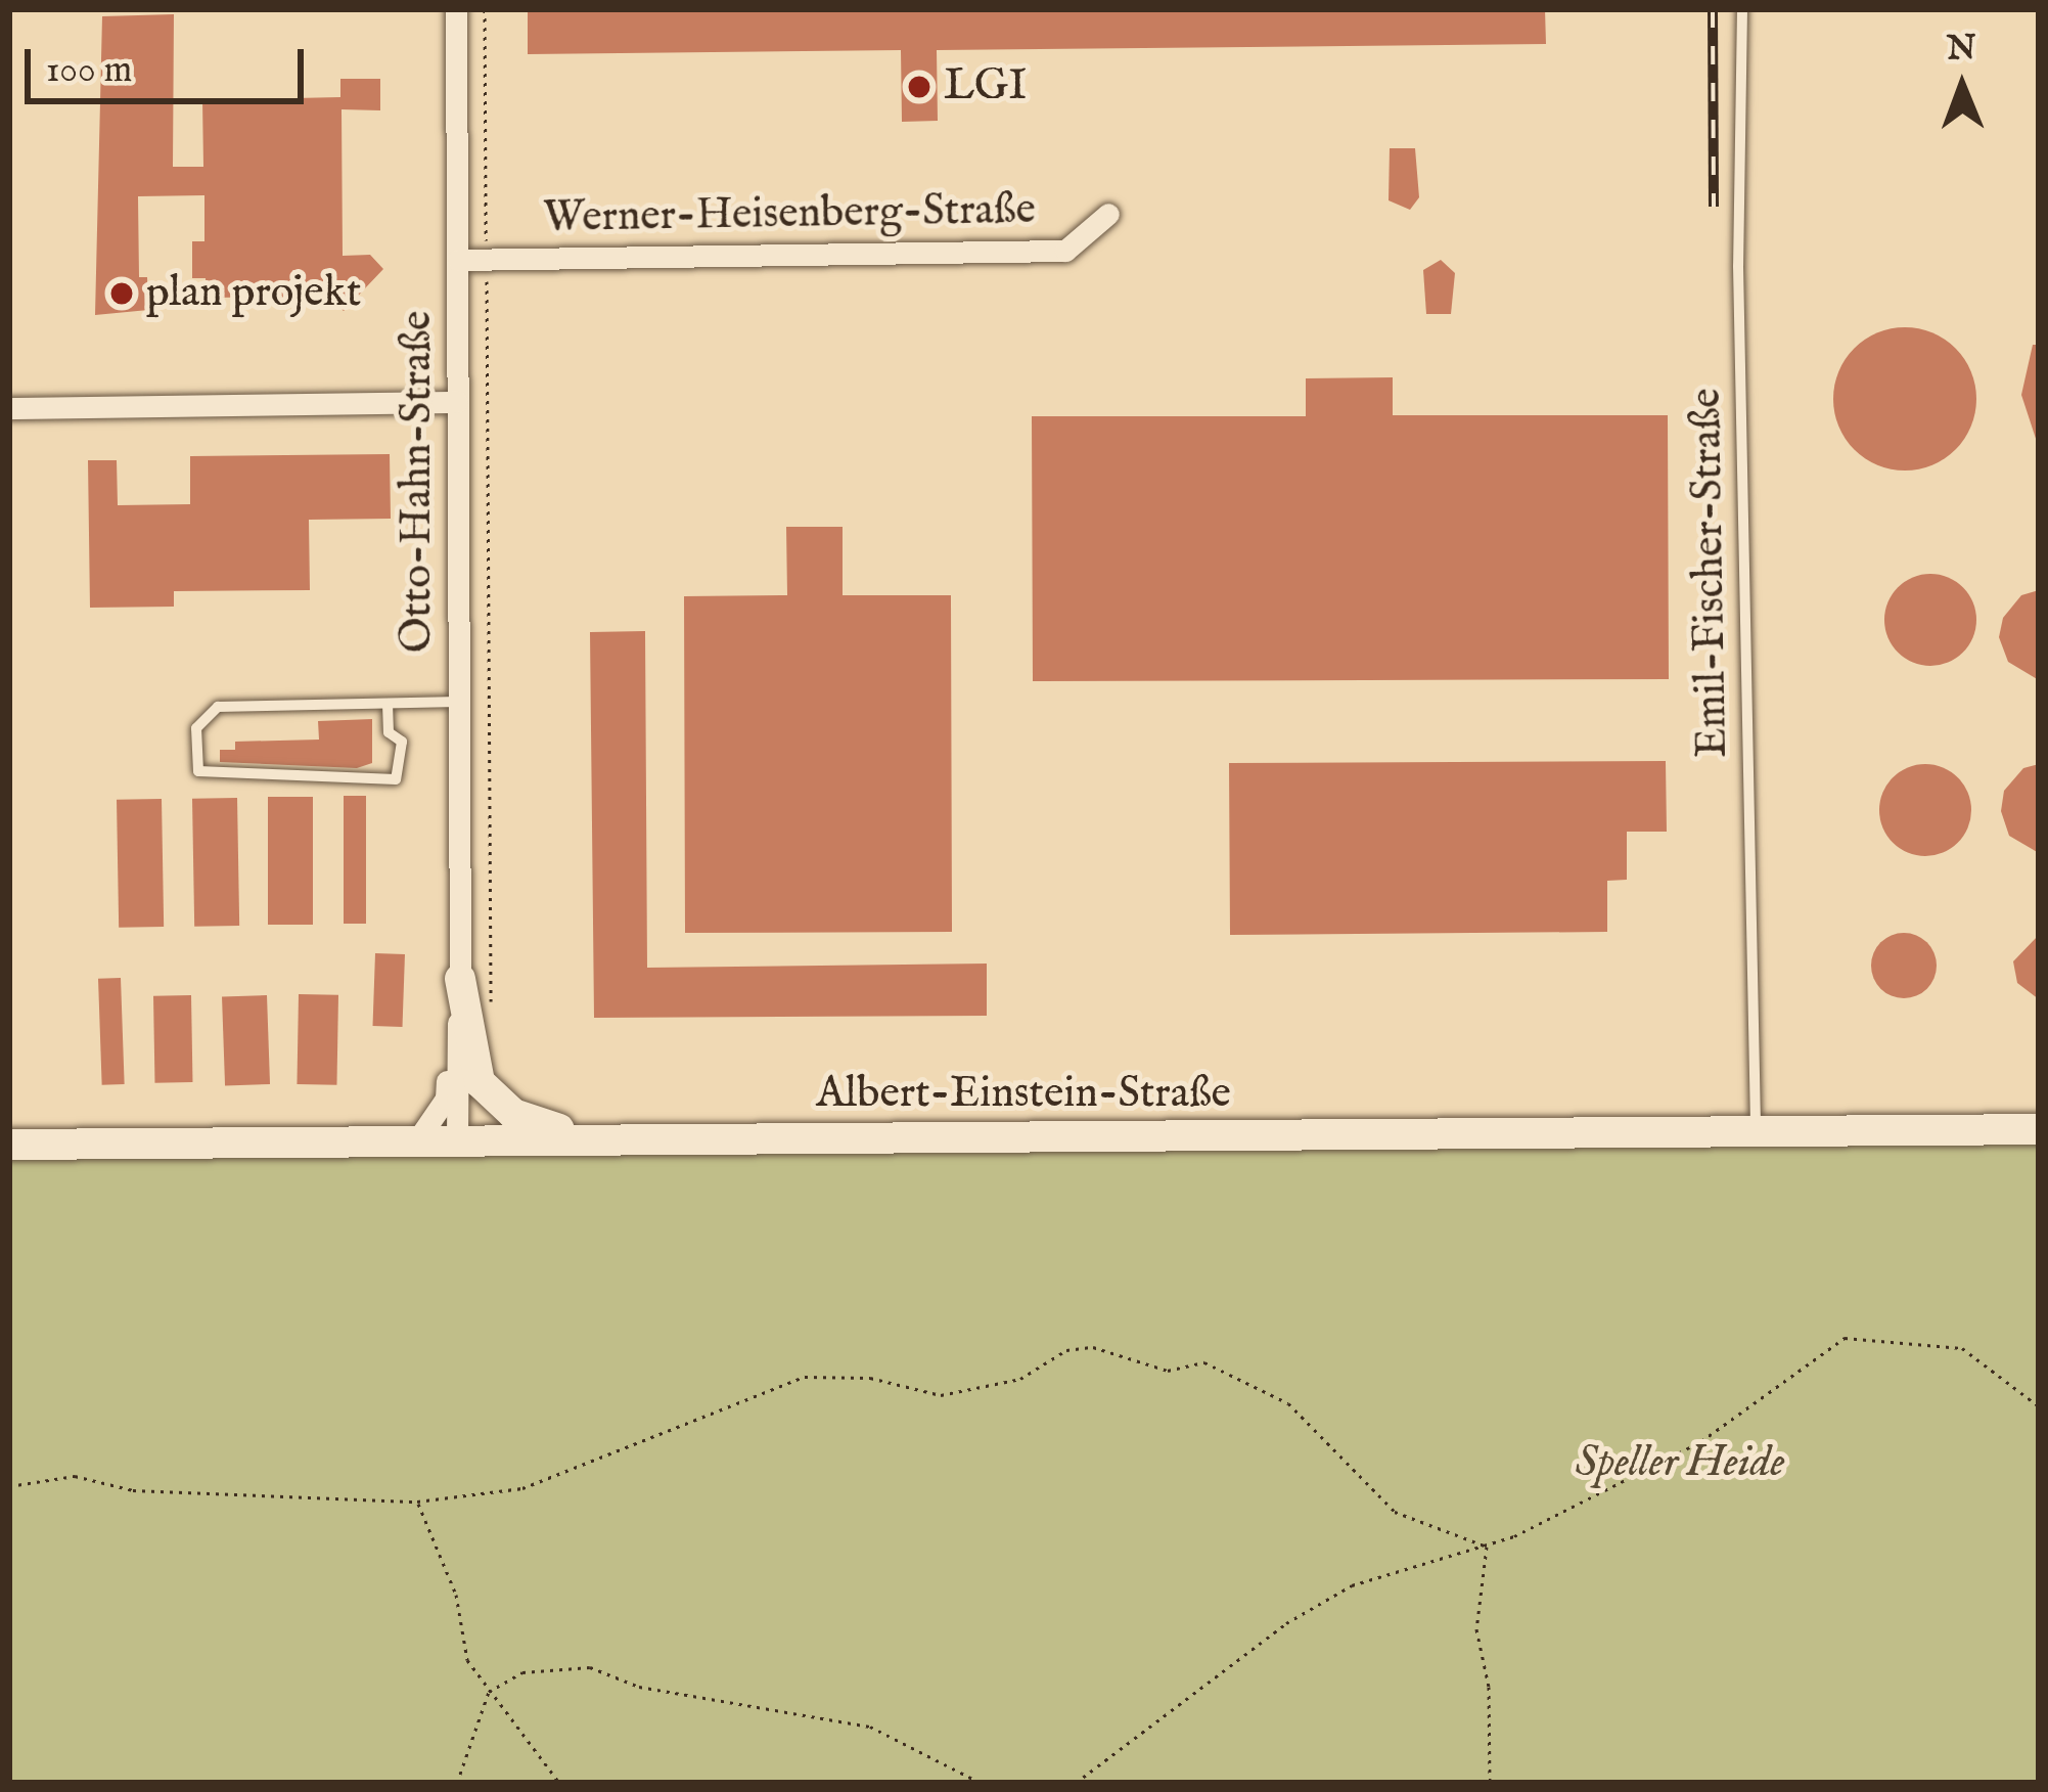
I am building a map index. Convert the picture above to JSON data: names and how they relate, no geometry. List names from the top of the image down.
{
  "streets": {
    "main road": ["Albert-Einstein-Straße"],
    "street": ["Werner-Heisenberg-Straße", "Otto-Hahn-Straße"],
    "lane": ["Emil-Fischer-Straße"]
  },
  "crossings": [
    ["Werner-Heisenberg-Straße", "Otto-Hahn-Straße"],
    ["Otto-Hahn-Straße", "Albert-Einstein-Straße"],
    ["Emil-Fischer-Straße", "Albert-Einstein-Straße"]
  ],
  "parks": ["Speller Heide"],
  "places": ["LGI", "plan projekt"],
  "scale_bar": "100 m",
  "north": "top"
}
